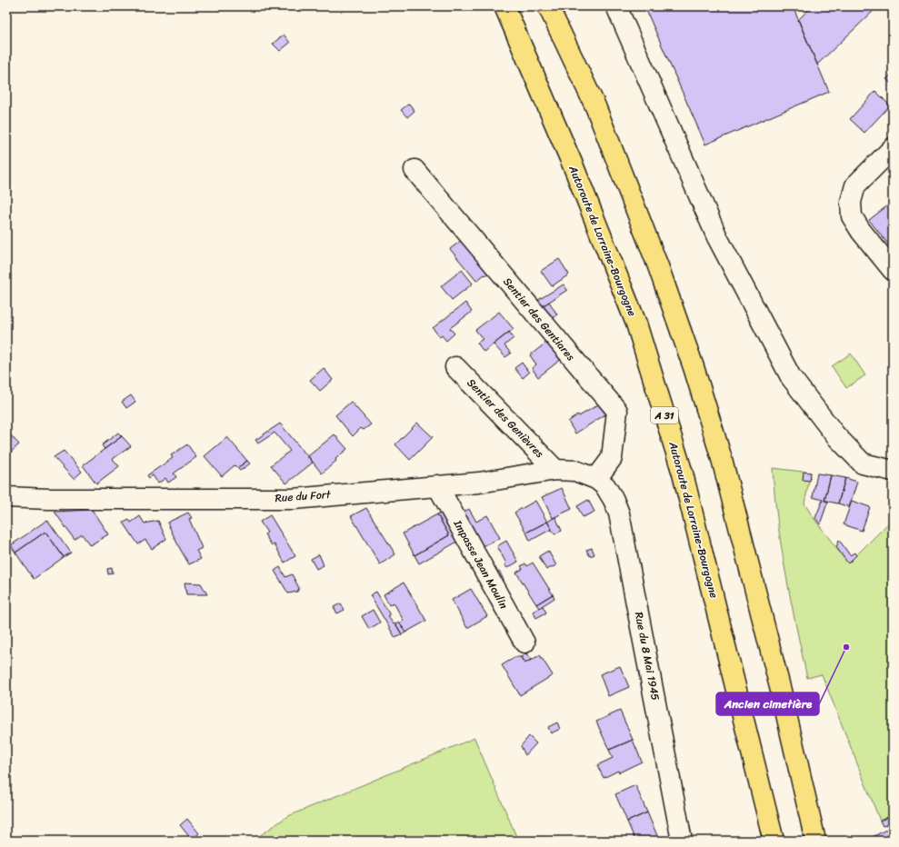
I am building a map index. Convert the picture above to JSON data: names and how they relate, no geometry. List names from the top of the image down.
{
  "streets": {
    "highway": ["Autoroute de Lorraine-Bourgogne", "A 31"],
    "street": [
      "Sentier des Gentiares",
      "Sentier des Genièvres",
      "Rue du Fort",
      "Impasse Jean Moulin",
      "Rue du 8 Mai 1945"
    ]
  },
  "crossings": [
    ["Sentier des Gentiares", "Rue du Fort"],
    ["Sentier des Gentiares", "Rue du 8 Mai 1945"],
    ["Sentier des Genièvres", "Rue du Fort"],
    ["Rue du Fort", "Impasse Jean Moulin"],
    ["Rue du Fort", "Rue du 8 Mai 1945"]
  ],
  "places": ["Ancien cimetière"]
}
